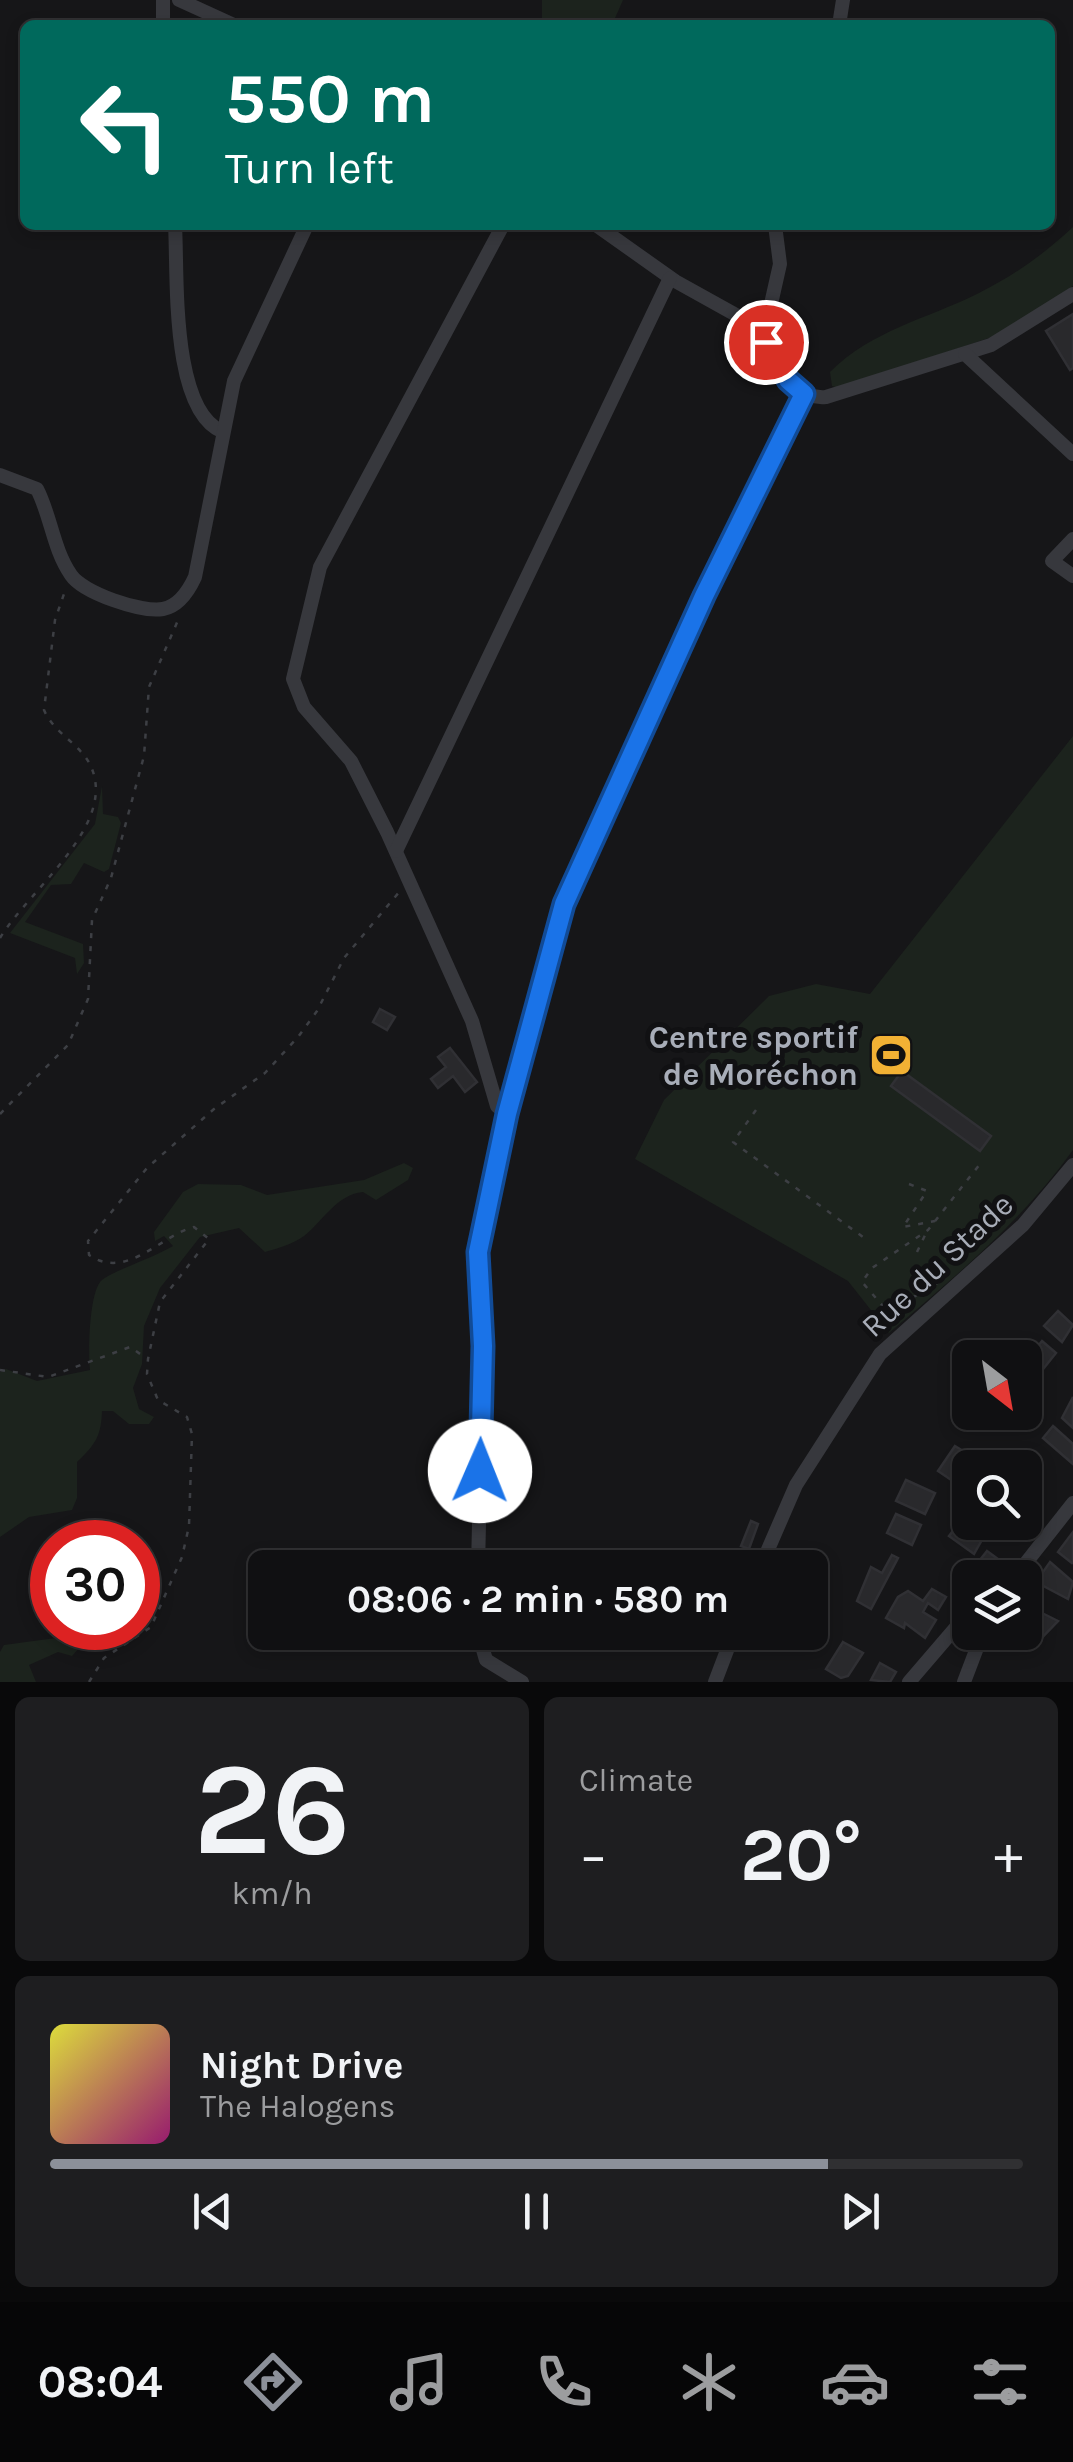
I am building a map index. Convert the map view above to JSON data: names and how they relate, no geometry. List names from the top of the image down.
{
  "streets": {
    "street": ["Rue du Stade"]
  },
  "places": {
    "sports": ["Centre sportif de Moréchon"]
  },
  "north": "bottom right",
  "page": {
    "turn": ["550 m", "Turn left"],
    "limit": "30",
    "trip": "08:06 · 2 min · 580 m",
    "tile": [
      ["26", "km/h"],
      "Climate"
    ],
    "heat": ["−", "20°", "+"],
    "song": ["Night Drive", "The Halogens"],
    "tabs": "08:04"
  }
}
